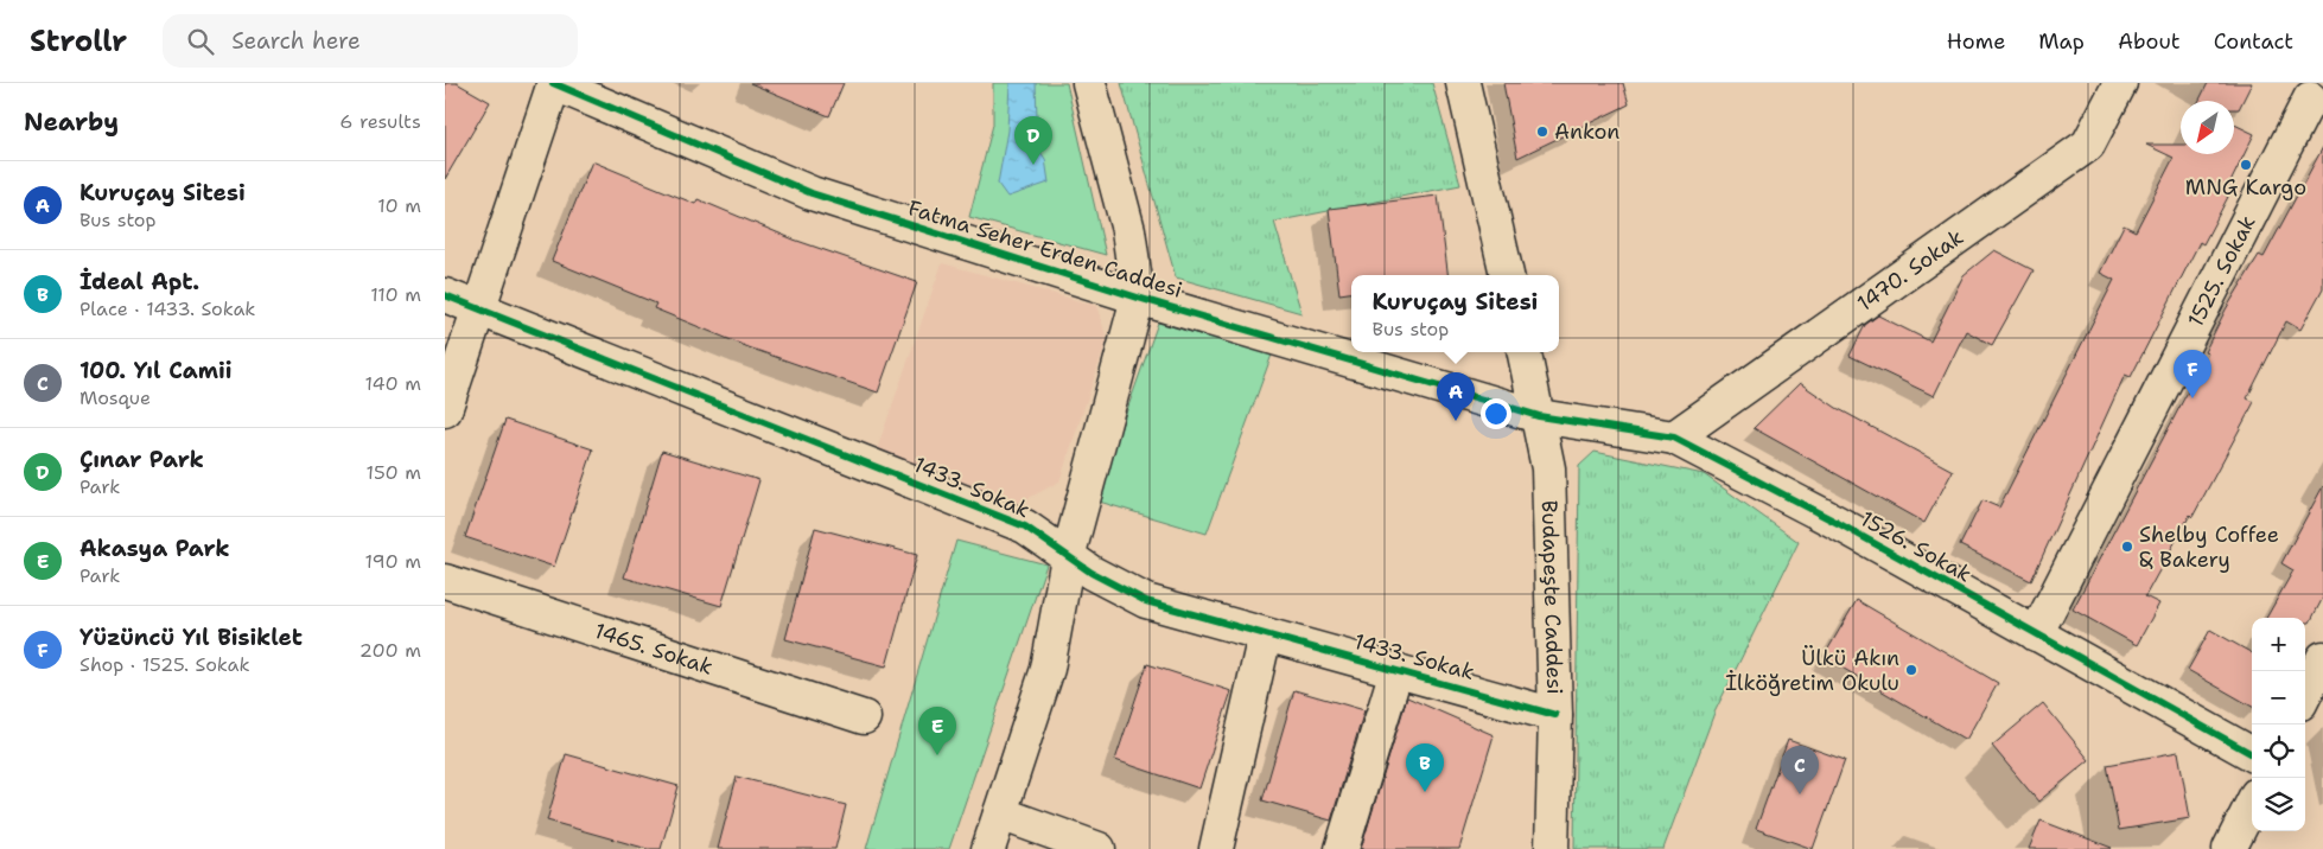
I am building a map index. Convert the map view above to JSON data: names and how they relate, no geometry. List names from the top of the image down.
{
  "streets": {
    "street": [
      "Fatma Seher Erden Caddesi",
      "1470. Sokak",
      "1525. Sokak",
      "1433. Sokak",
      "1526. Sokak",
      "Budapeşte Caddesi",
      "1465. Sokak"
    ]
  },
  "crossings": [
    ["Fatma Seher Erden Caddesi", "1526. Sokak"],
    ["Fatma Seher Erden Caddesi", "Budapeşte Caddesi"],
    ["1470. Sokak", "1526. Sokak"],
    ["1525. Sokak", "1526. Sokak"],
    ["1433. Sokak", "Budapeşte Caddesi"],
    ["1526. Sokak", "Budapeşte Caddesi"]
  ],
  "places": [
    "Ankon",
    "MNG Kargo",
    "Shelby Coffee & Bakery",
    "Ülkü Akın İlköğretim Okulu"
  ],
  "north": "bottom left",
  "page": {
    "header": "Strollr",
    "search": "Search here",
    "nav": [
      "Home",
      "Map",
      "About",
      "Contact"
    ],
    "heading": ["Nearby", "6 results"],
    "pins": [
      "D",
      "F",
      "A",
      "E",
      "B",
      "C"
    ],
    "list": [
      {
        "mark": "A",
        "name": "Kuruçay Sitesi",
        "note": "Bus stop",
        "value": "10 m"
      },
      {
        "mark": "B",
        "name": "İdeal Apt.",
        "note": "Place · 1433. Sokak",
        "value": "110 m"
      },
      {
        "mark": "C",
        "name": "100. Yıl Camii",
        "note": "Mosque",
        "value": "140 m"
      },
      {
        "mark": "D",
        "name": "Çınar Park",
        "note": "Park",
        "value": "150 m"
      },
      {
        "mark": "E",
        "name": "Akasya Park",
        "note": "Park",
        "value": "190 m"
      },
      {
        "mark": "F",
        "name": "Yüzüncü Yıl Bisiklet",
        "note": "Shop · 1525. Sokak",
        "value": "200 m"
      }
    ],
    "popup": ["Kuruçay Sitesi", "Bus stop"],
    "map_buttons": ["+", "−"]
  }
}
